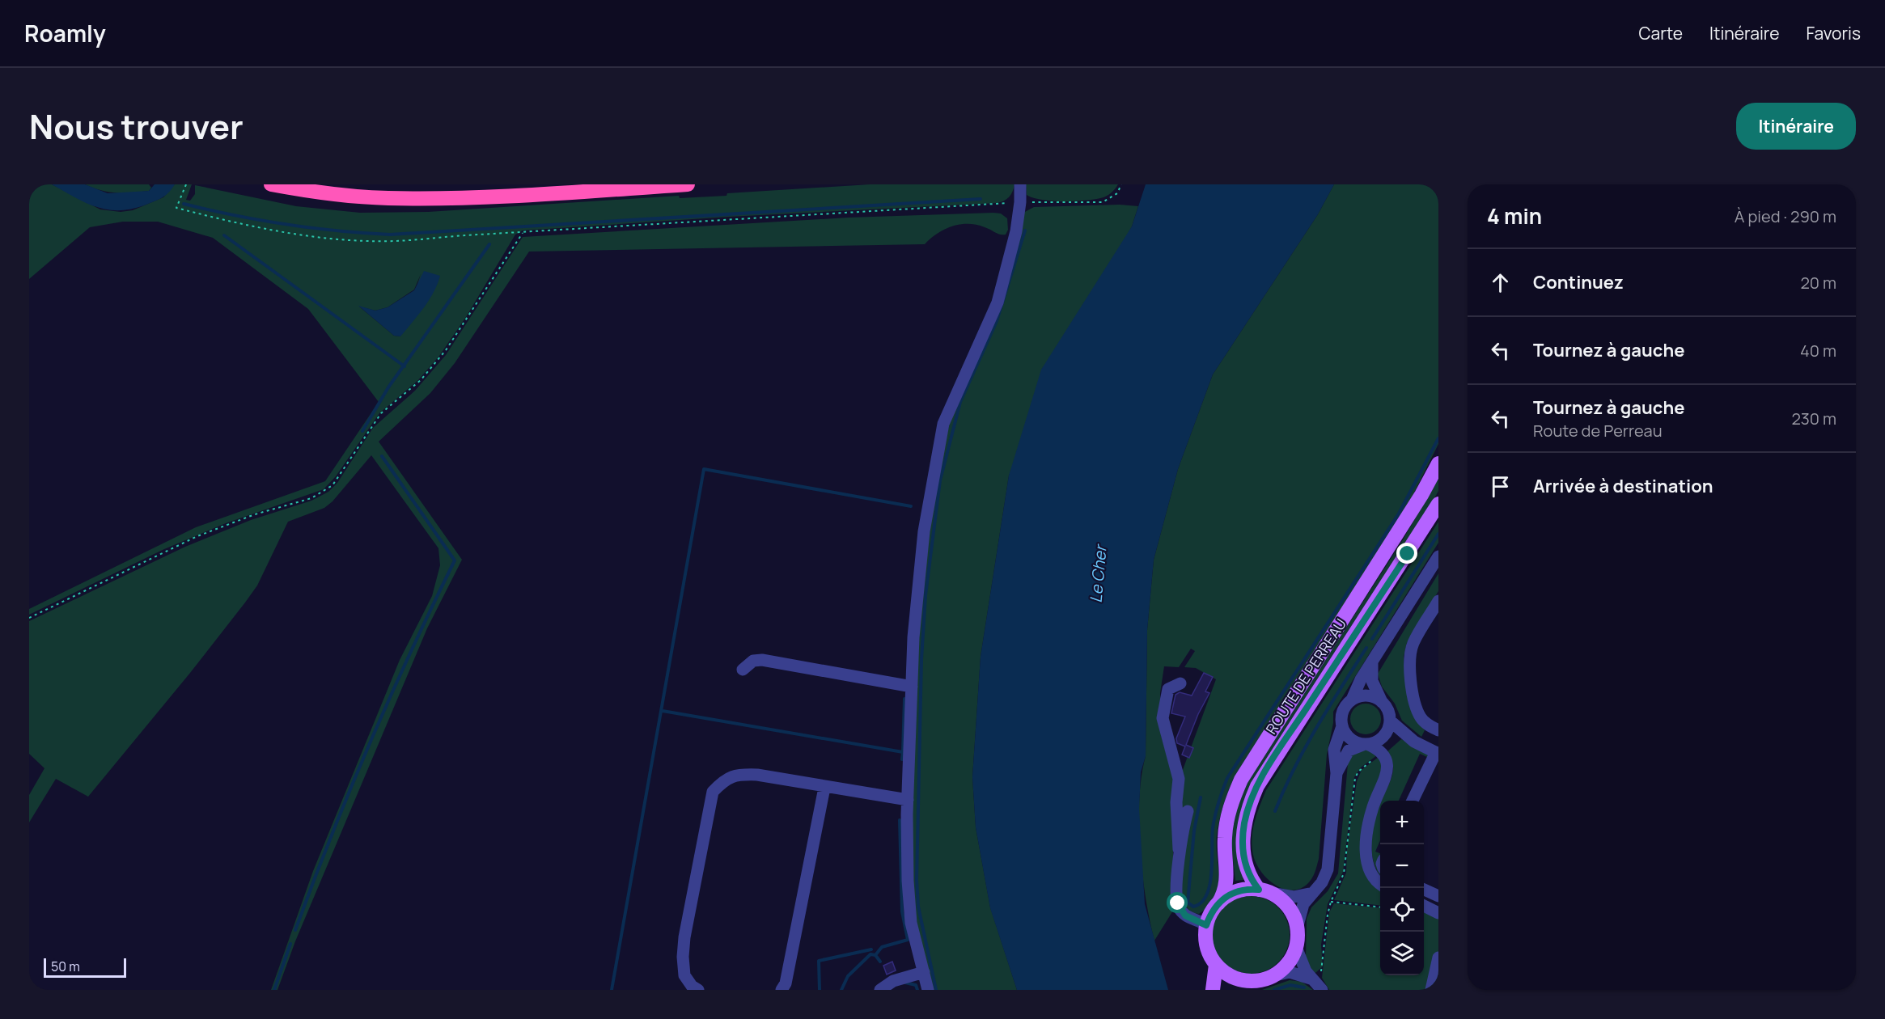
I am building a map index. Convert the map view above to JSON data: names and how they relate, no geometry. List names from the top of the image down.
{
  "streets": {
    "main road": ["ROUTE DE PERREAU"]
  },
  "water": ["Le Cher"],
  "scale_bar": "50 m",
  "page": {
    "header": "Roamly",
    "nav": ["Carte", "Itinéraire", "Favoris"],
    "title": "Nous trouver",
    "buttons": "Itinéraire",
    "heading": ["4 min", "À pied · 290 m"],
    "list": [
      ["Continuez", "20 m"],
      ["Tournez à gauche", "40 m"],
      ["Tournez à gauche", "Route de Perreau", "230 m"],
      "Arrivée à destination"
    ],
    "map_buttons": ["+", "−"],
    "scale": "50 m"
  }
}
